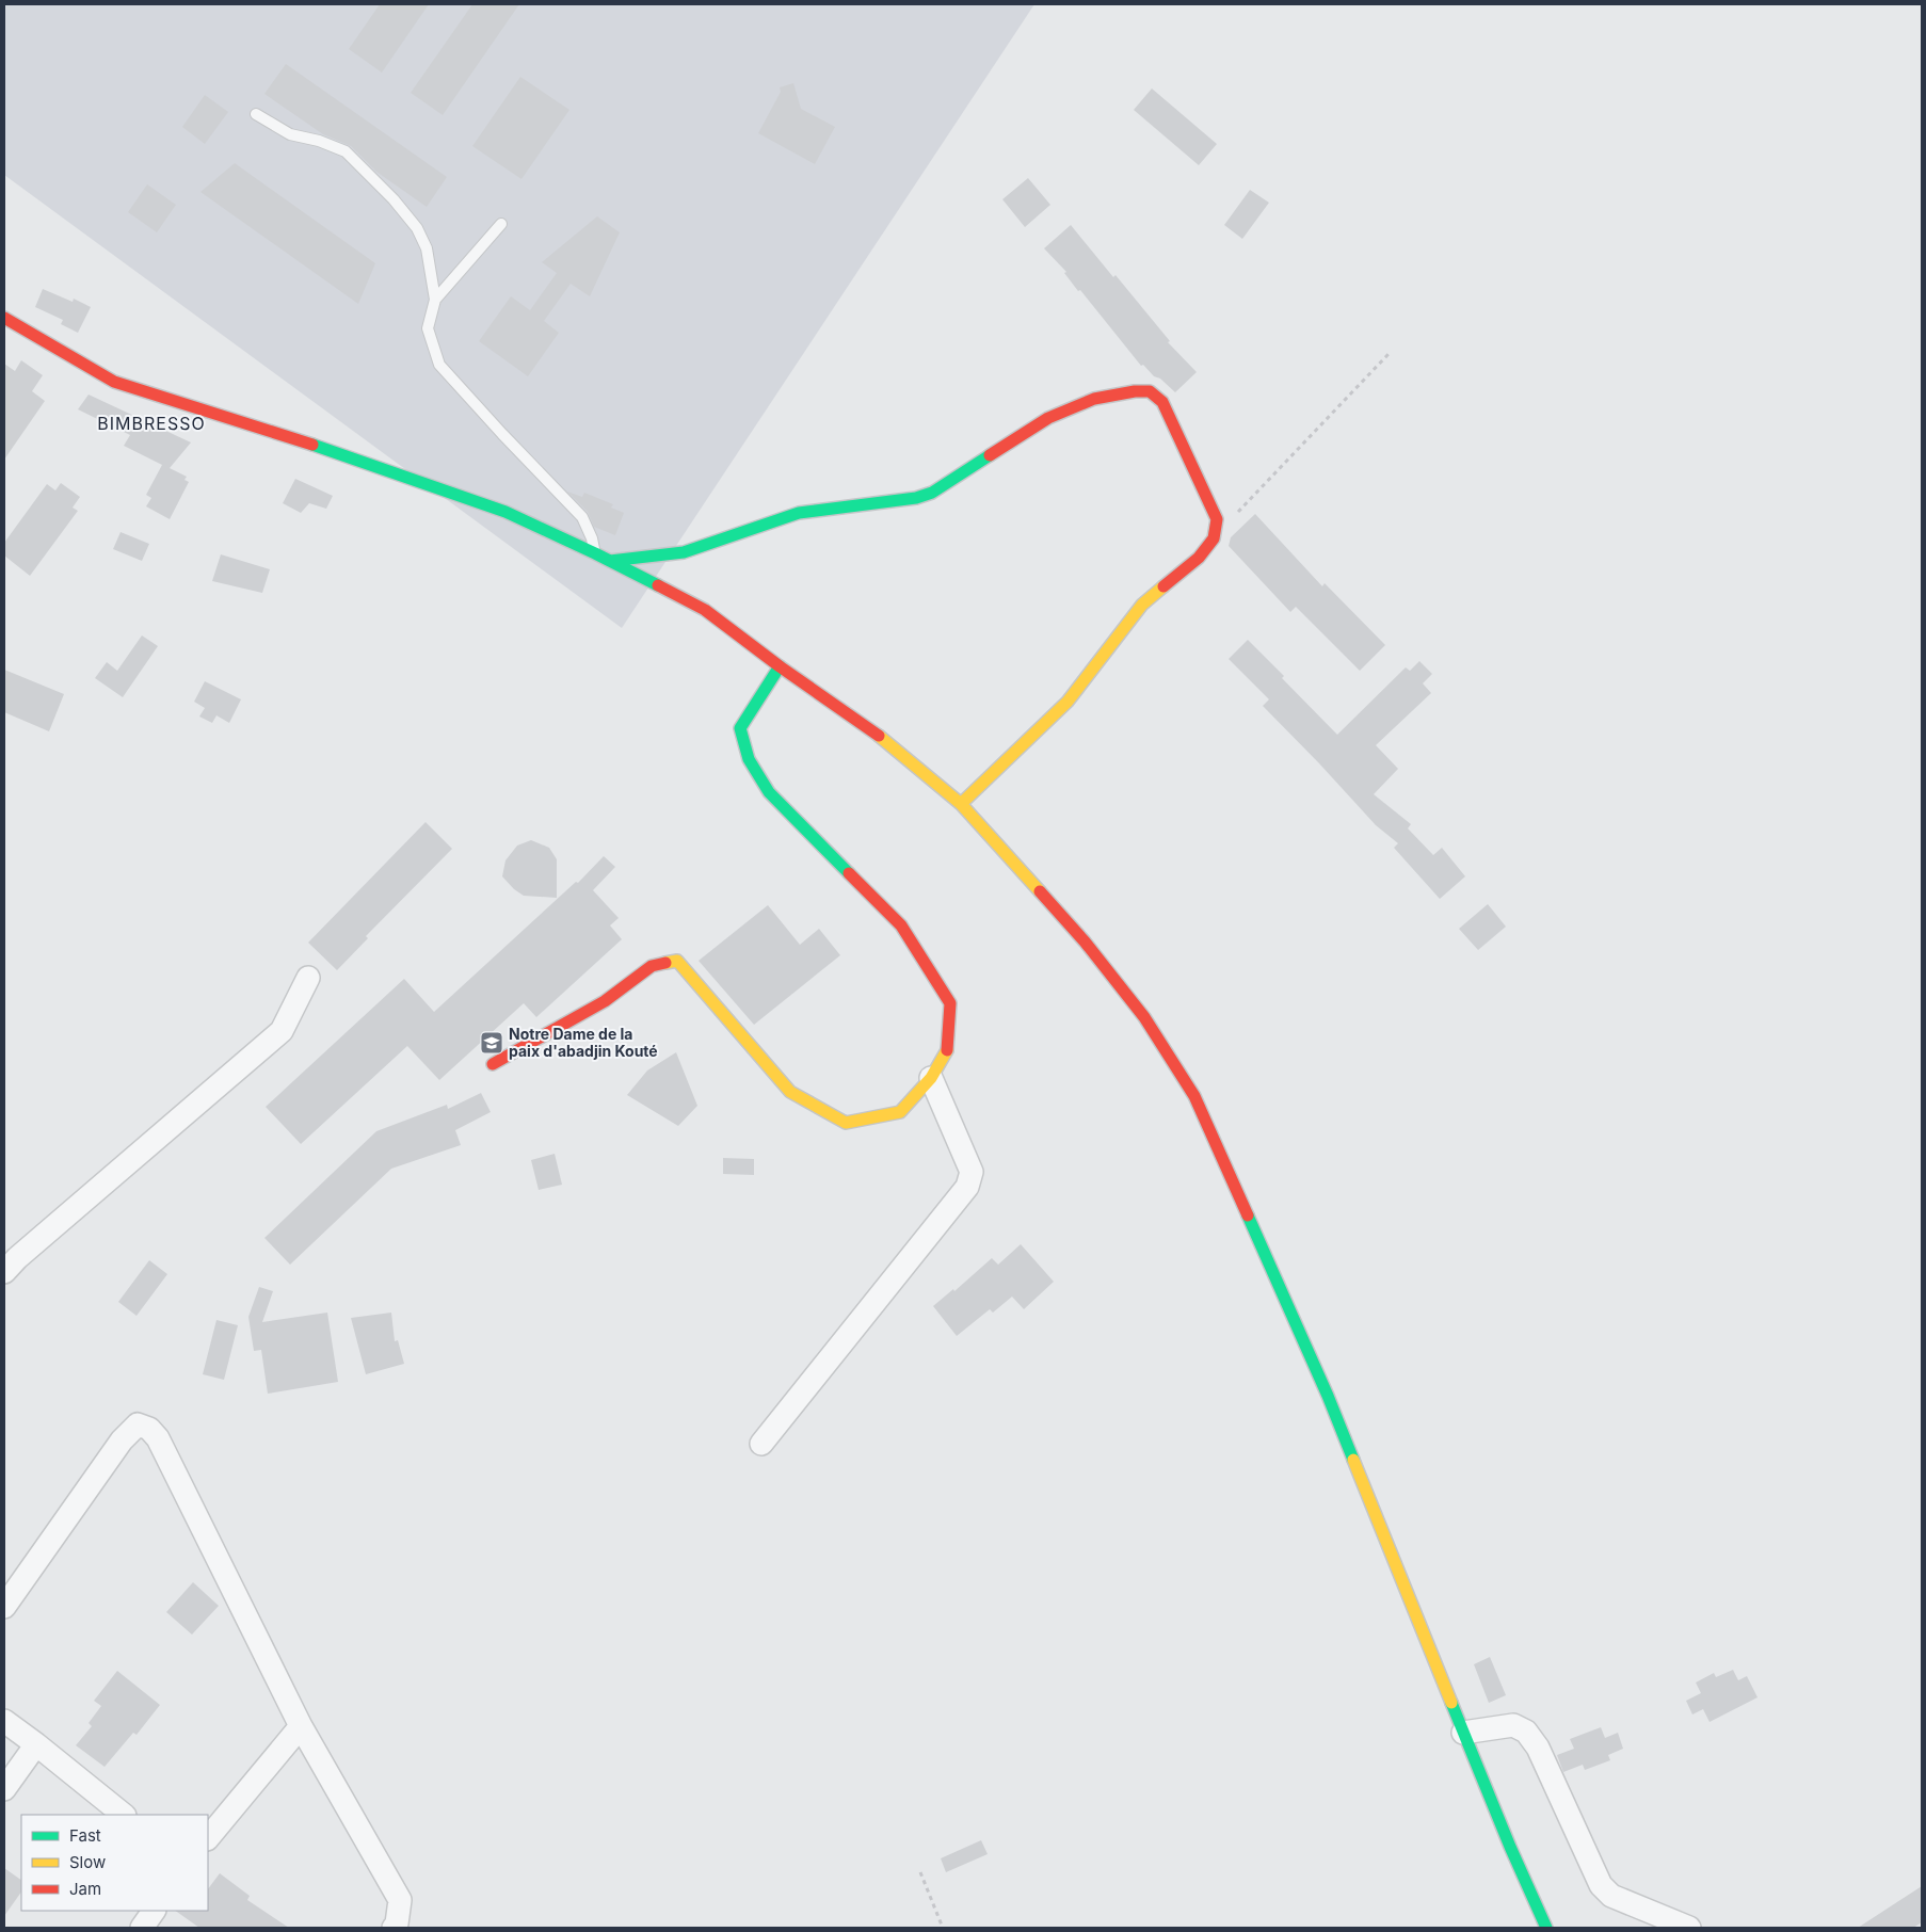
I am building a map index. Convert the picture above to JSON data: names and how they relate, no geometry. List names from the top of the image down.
{
  "districts": ["BIMBRESSO"],
  "places": {
    "school or university": ["Notre Dame de la paix d'abadjin Kouté"]
  },
  "legend": ["Fast", "Slow", "Jam"]
}
